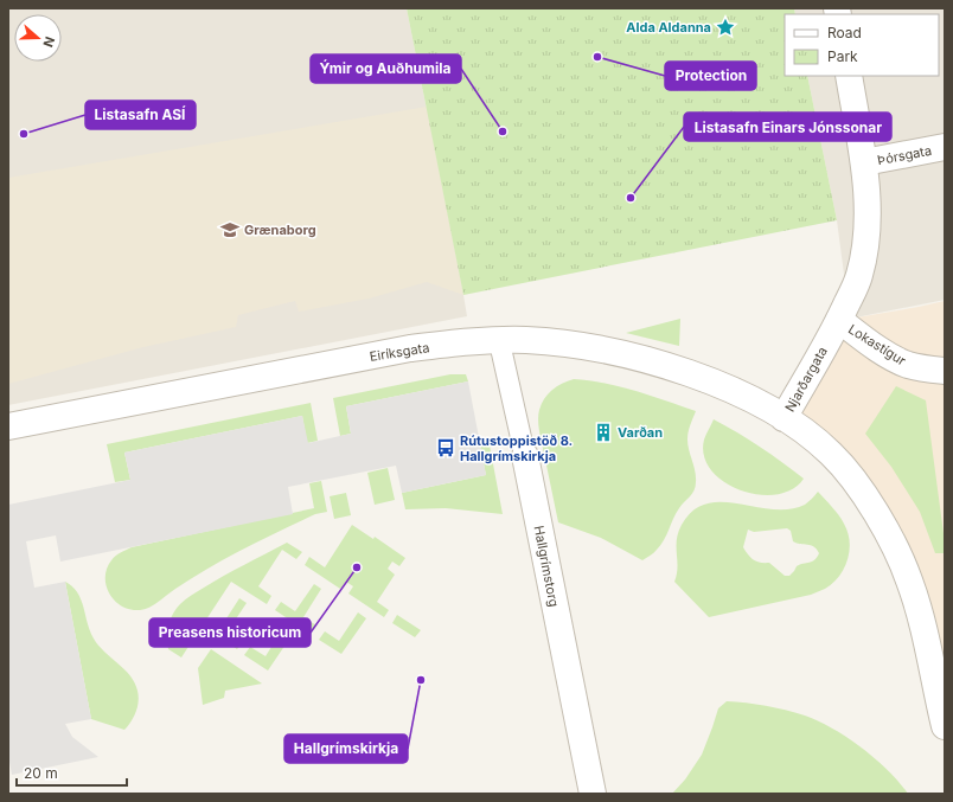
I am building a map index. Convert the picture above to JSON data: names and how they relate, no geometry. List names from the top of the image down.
{
  "streets": {
    "street": [
      "Þórsgata",
      "Lokastígur",
      "Eiríksgata",
      "Njarðargata",
      "Hallgrímstorg"
    ]
  },
  "crossings": [
    ["Þórsgata", "Njarðargata"],
    ["Lokastígur", "Njarðargata"],
    ["Eiríksgata", "Njarðargata"],
    ["Eiríksgata", "Hallgrímstorg"]
  ],
  "places": {
    "place": ["Alda Aldanna"],
    "other": [
      "Protection",
      "Ýmir og Auðhumila",
      "Listasafn ASÍ",
      "Listasafn Einars Jónssonar",
      "Preasens historicum",
      "Hallgrímskirkja"
    ],
    "school or university": ["Grænaborg"],
    "building": ["Varðan"],
    "bus stop": ["Rútustoppistöð 8. Hallgrímskirkja"]
  },
  "legend": ["Road", "Park"],
  "scale_bar": "20 m",
  "north": "right"
}
